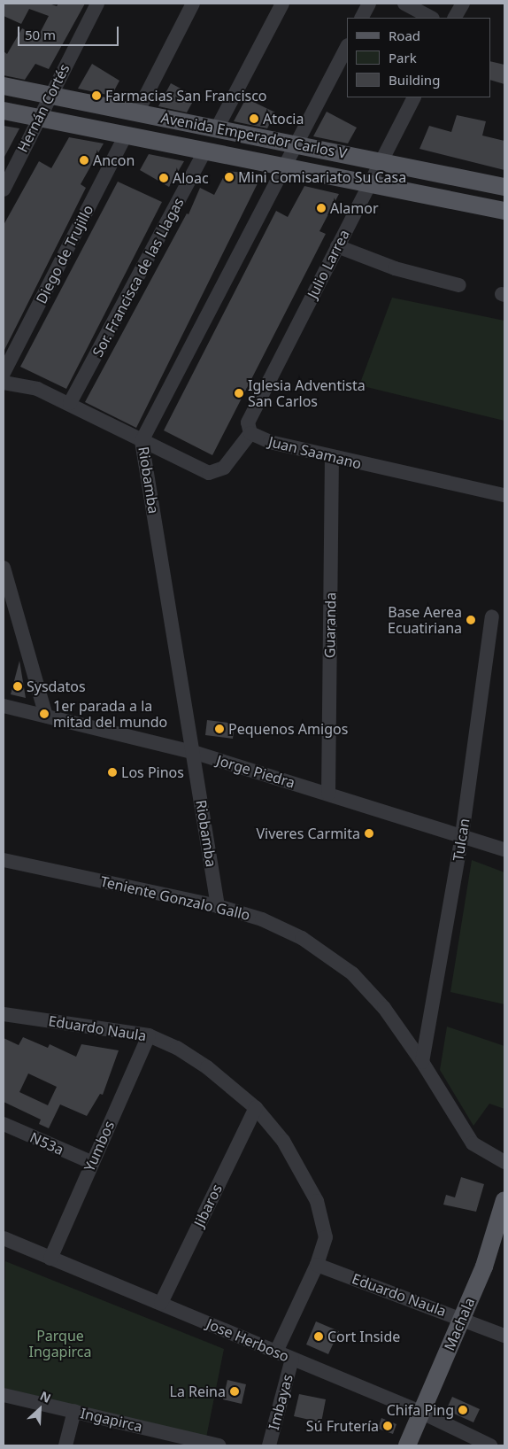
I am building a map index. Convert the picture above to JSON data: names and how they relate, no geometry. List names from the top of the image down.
{
  "streets": {
    "main road": ["Avenida Emperador Carlos V", "Machala"],
    "street": [
      "Hernán Cortés",
      "Diego de Trujillo",
      "Julio Larrea",
      "Sor. Francisca de las Llagas",
      "Juan Saamano",
      "Riobamba",
      "Guaranda",
      "Jorge Piedra",
      "Tulcan",
      "Teniente Gonzalo Gallo",
      "Eduardo Naula",
      "N53a",
      "Yumbos",
      "Jibaros",
      "Jose Herboso",
      "Imbayas",
      "Ingapirca"
    ]
  },
  "crossings": [
    ["Hernán Cortés", "Avenida Emperador Carlos V"],
    ["Avenida Emperador Carlos V", "Diego de Trujillo"],
    ["Avenida Emperador Carlos V", "Julio Larrea"],
    ["Avenida Emperador Carlos V", "Sor. Francisca de las Llagas"],
    ["Avenida Emperador Carlos V", "Riobamba"],
    ["Julio Larrea", "Juan Saamano"],
    ["Sor. Francisca de las Llagas", "Juan Saamano"],
    ["Juan Saamano", "Riobamba"],
    ["Juan Saamano", "Guaranda"],
    ["Riobamba", "Jorge Piedra"],
    ["Riobamba", "Teniente Gonzalo Gallo"],
    ["Guaranda", "Jorge Piedra"],
    ["Jorge Piedra", "Tulcan"],
    ["Tulcan", "Teniente Gonzalo Gallo"],
    ["Eduardo Naula", "Yumbos"],
    ["Eduardo Naula", "Jibaros"],
    ["Eduardo Naula", "Machala"],
    ["Eduardo Naula", "Jose Herboso"],
    ["N53a", "Yumbos"],
    ["Yumbos", "Jose Herboso"],
    ["Jibaros", "Jose Herboso"],
    ["Machala", "Jose Herboso"],
    ["Jose Herboso", "Imbayas"]
  ],
  "parks": ["Parque Ingapirca"],
  "places": [
    "Farmacias San Francisco",
    "Atocia",
    "Ancon",
    "Mini Comisariato Su Casa",
    "Aloac",
    "Alamor",
    "Iglesia Adventista San Carlos",
    "Base Aerea Ecuatiriana",
    "Sysdatos",
    "1er parada a la mitad del mundo",
    "Pequenos Amigos",
    "Los Pinos",
    "Viveres Carmita",
    "Cort Inside",
    "La Reina",
    "Chifa Ping",
    "Sú Frutería"
  ],
  "legend": ["Road", "Park", "Building"],
  "scale_bar": "50 m",
  "north": "top right"
}
